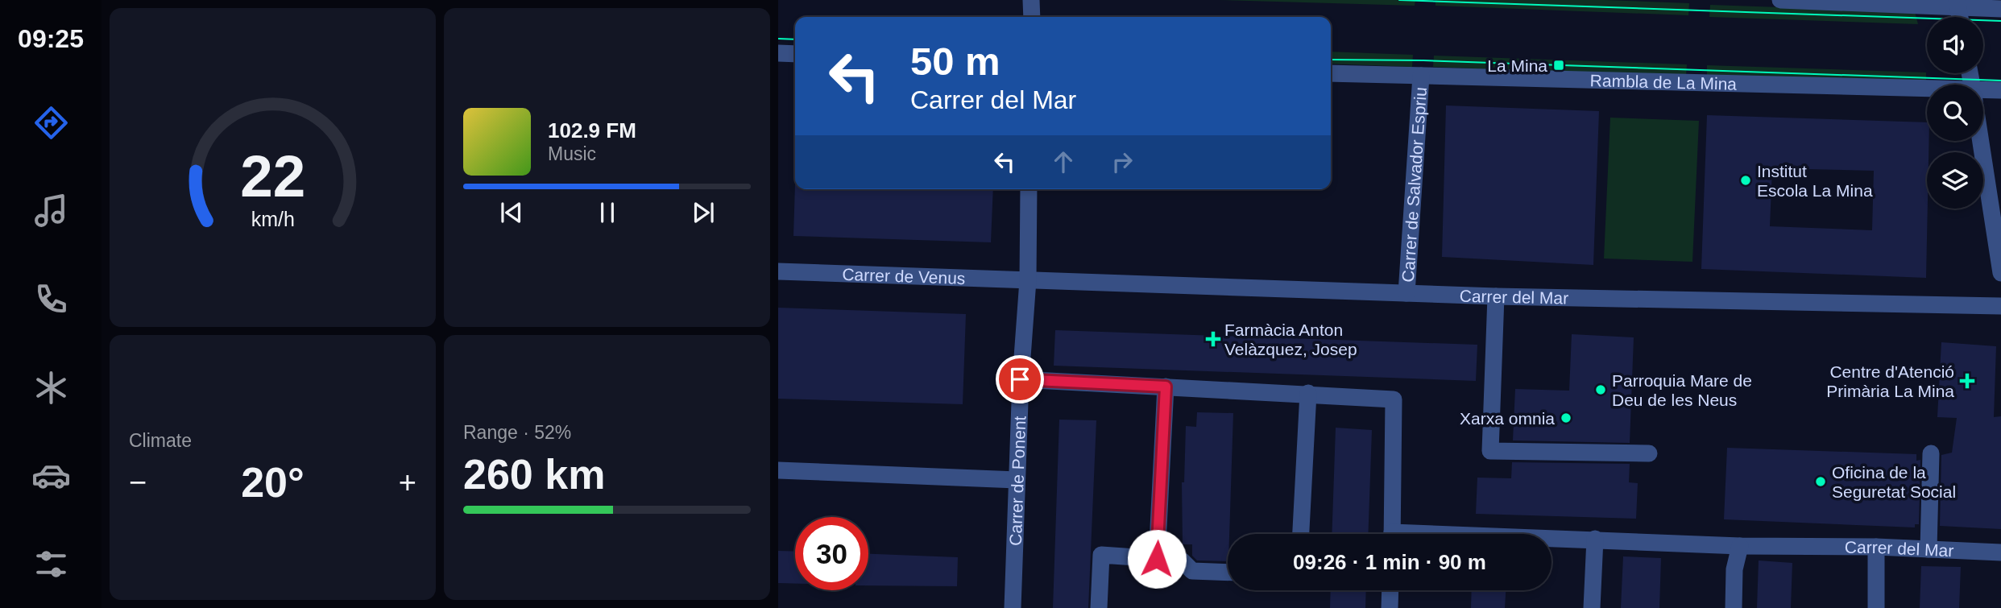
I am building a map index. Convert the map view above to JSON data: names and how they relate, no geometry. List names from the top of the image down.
{
  "streets": {
    "street": [
      "Rambla de La Mina",
      "Carrer de Salvador Espriu",
      "Carrer de Venus",
      "Carrer del Mar",
      "Carrer de Ponent"
    ]
  },
  "crossings": [
    ["Rambla de La Mina", "Carrer de Salvador Espriu"],
    ["Carrer de Salvador Espriu", "Carrer del Mar"],
    ["Carrer de Venus", "Carrer del Mar"],
    ["Carrer de Venus", "Carrer de Ponent"],
    ["Carrer del Mar", "Carrer de Ponent"]
  ],
  "places": {
    "transit": ["La Mina"],
    "other": [
      "Institut Escola La Mina",
      "Parroquia Mare de Deu de les Neus",
      "Xarxa omnia",
      "Oficina de la Seguretat Social"
    ],
    "health": ["Farmàcia Anton Velàzquez, Josep", "Centre d'Atenció Primària La Mina"]
  },
  "page": {
    "tabs": "09:25",
    "turn": ["50 m", "Carrer del Mar"],
    "song": ["102.9 FM", "Music"],
    "tile": [
      "Climate",
      ["Range · 52%", "260 km"]
    ],
    "heat": ["−", "20°", "+"],
    "limit": "30",
    "trip": "09:26 · 1 min · 90 m",
    "gauge": ["22", "km/h"]
  }
}
